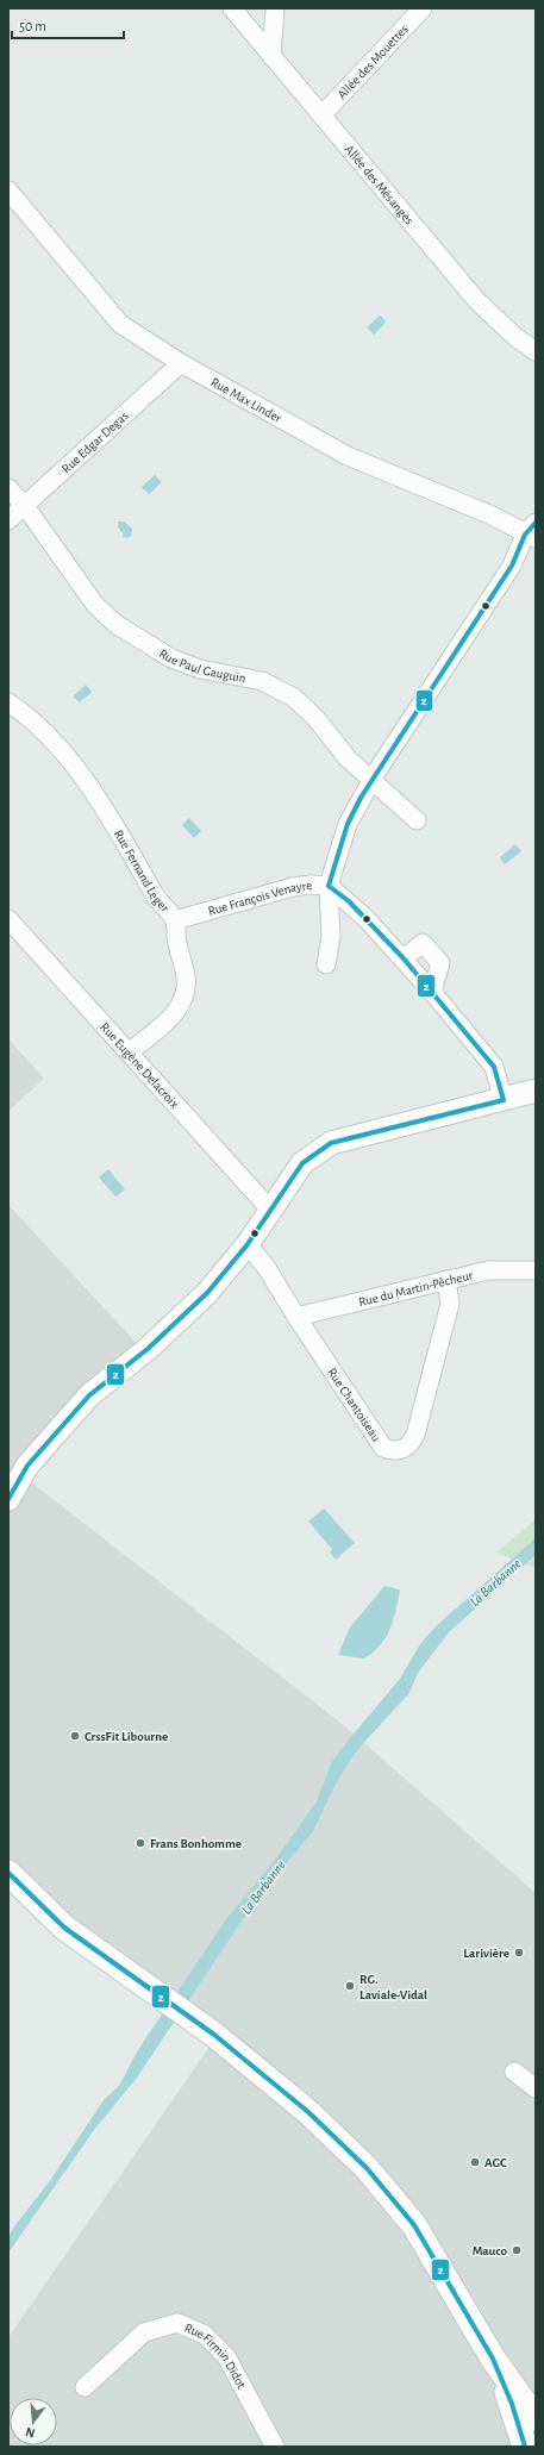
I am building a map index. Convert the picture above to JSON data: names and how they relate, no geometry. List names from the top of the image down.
{
  "streets": {
    "street": [
      "Allée des Mouettes",
      "Allée des Mésanges",
      "Rue Max Linder",
      "Rue Edgar Degas",
      "Rue Paul Gauguin",
      "Rue Fernand Leger",
      "Rue François Venayre",
      "Rue Eugène Delacroix",
      "Rue du Martin-Pêcheur",
      "Rue Chantoiseau",
      "Rue Firmin Didot"
    ]
  },
  "crossings": [
    ["Allée des Mouettes", "Allée des Mésanges"],
    ["Rue Max Linder", "Rue Edgar Degas"],
    ["Rue Edgar Degas", "Rue Paul Gauguin"],
    ["Rue Fernand Leger", "Rue François Venayre"],
    ["Rue Fernand Leger", "Rue Eugène Delacroix"],
    ["Rue du Martin-Pêcheur", "Rue Chantoiseau"]
  ],
  "water": ["La Barbanne"],
  "places": [
    "CrssFit Libourne",
    "Frans Bonhomme",
    "Larivière",
    "RG. Laviale-Vidal",
    "AGC",
    "Mauco"
  ],
  "lines": ["transit line 2"],
  "scale_bar": "50 m",
  "north": "bottom"
}
